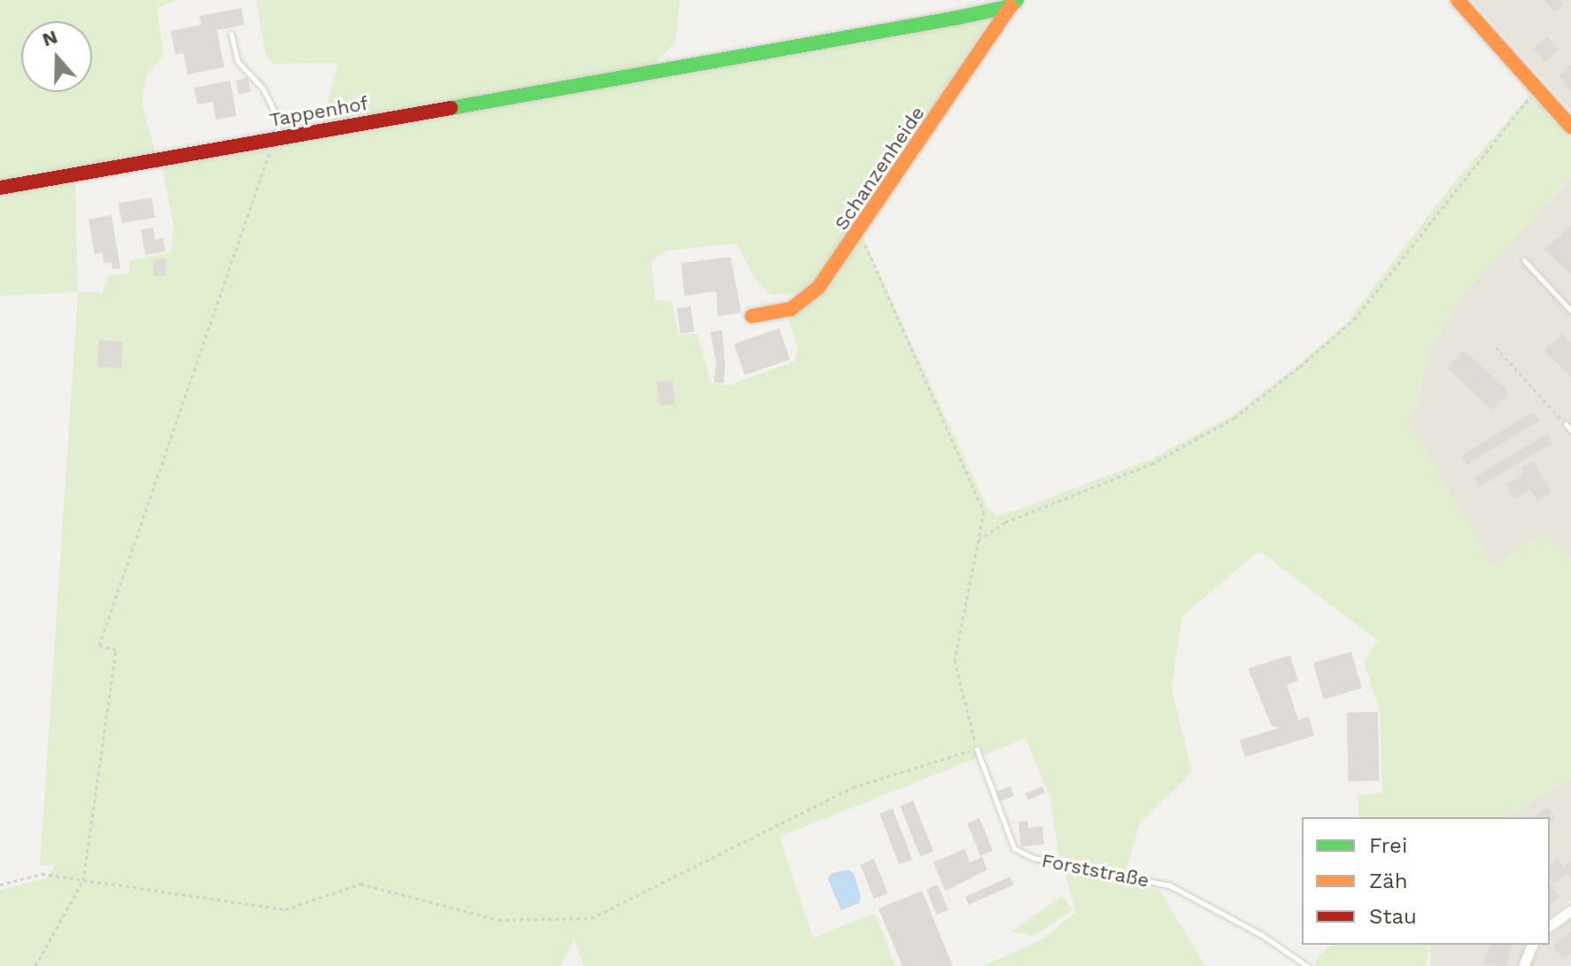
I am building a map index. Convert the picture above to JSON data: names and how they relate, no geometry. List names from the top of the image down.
{
  "streets": {
    "street": ["Tappenhof", "Schanzenheide"],
    "lane": ["Forststraße"]
  },
  "crossings": [
    ["Tappenhof", "Schanzenheide"]
  ],
  "legend": ["Frei", "Zäh", "Stau"],
  "north": "top"
}
